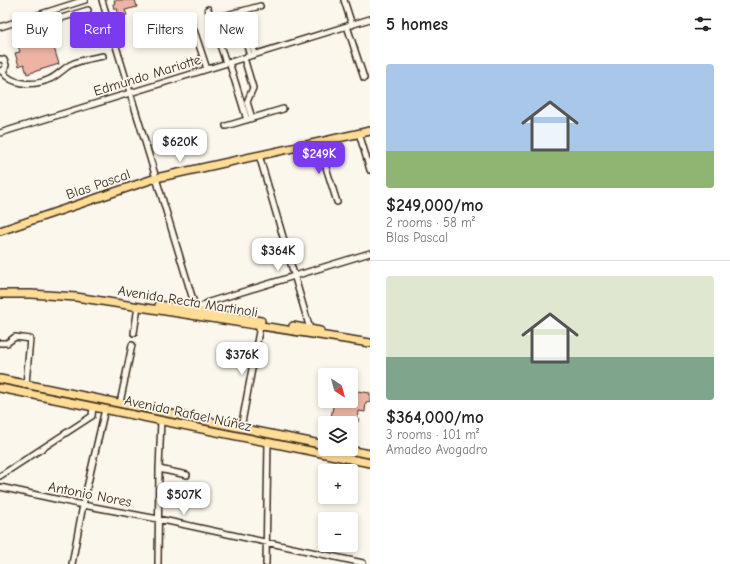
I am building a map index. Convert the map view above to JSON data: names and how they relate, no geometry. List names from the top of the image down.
{
  "streets": {
    "main road": ["Blas Pascal", "Avenida Recta Martinoli", "Avenida Rafael Núñez"],
    "street": ["Edmundo Mariotte", "Antonio Nores"]
  },
  "north": "bottom right",
  "page": {
    "heading": "5 homes",
    "chip": [
      "Buy",
      "Rent",
      "Filters",
      "New"
    ],
    "list": [
      {
        "name": "$249,000/mo",
        "note": "2 rooms · 58 m² · Blas Pascal"
      },
      {
        "name": "$364,000/mo",
        "note": "3 rooms · 101 m² · Amadeo Avogadro"
      }
    ],
    "price": [
      "$620K",
      "$249K",
      "$364K",
      "$376K",
      "$507K"
    ],
    "map_buttons": ["+", "−"]
  }
}
